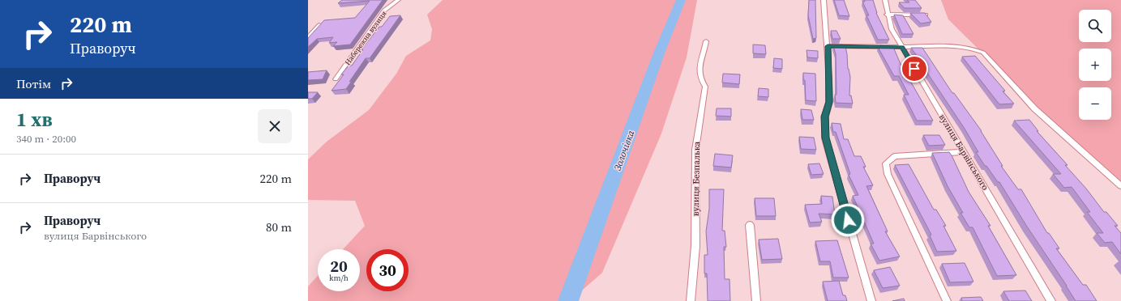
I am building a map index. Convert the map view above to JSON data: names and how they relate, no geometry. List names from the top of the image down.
{
  "streets": {
    "street": ["Набережна вулиця", "вулиця Барвінського", "вулиця Безпалька"]
  },
  "water": ["Золочівка"],
  "page": {
    "turn": ["220 m", "Праворуч"],
    "map_buttons": ["+", "−"],
    "then": "Потім",
    "heading": ["1 хв", "340 m · 20:00"],
    "list": [
      {
        "name": "Праворуч",
        "value": "220 m"
      },
      {
        "name": "Праворуч",
        "note": "вулиця Барвінського",
        "value": "80 m"
      }
    ],
    "speed": "20 km/h",
    "limit": "30"
  }
}
